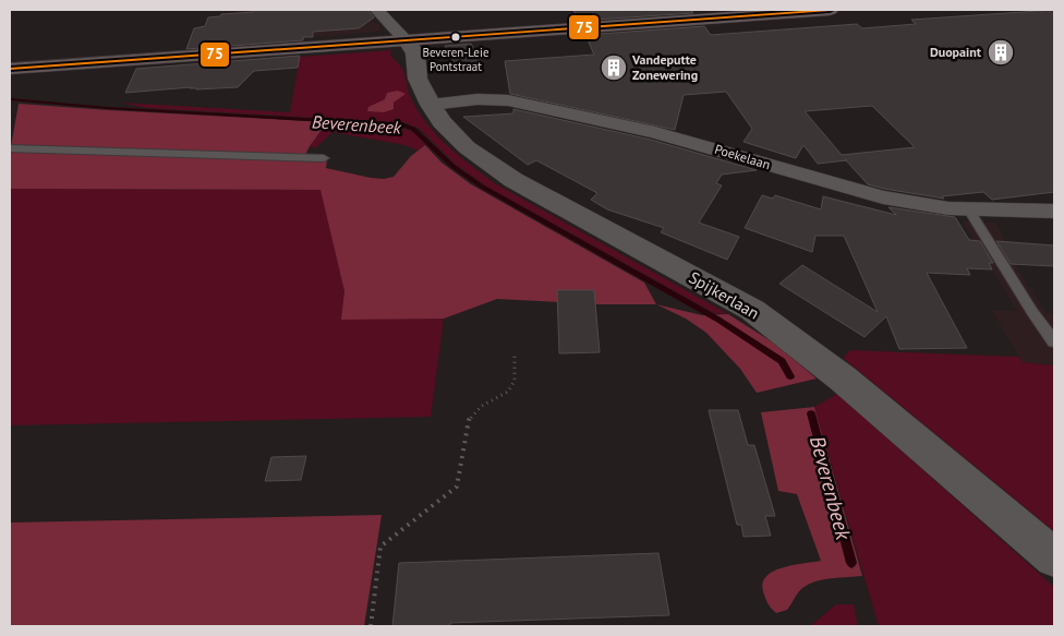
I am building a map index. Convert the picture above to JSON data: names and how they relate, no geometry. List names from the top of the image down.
{
  "streets": {
    "street": ["Poekelaan", "Spijkerlaan"]
  },
  "crossings": [
    ["Poekelaan", "Spijkerlaan"]
  ],
  "water": ["Beverenbeek"],
  "places": {
    "other": ["Beveren-Leie Pontstraat"],
    "building": ["Duopaint", "Vandeputte Zonewering"]
  },
  "lines": ["transit line 75"]
}
